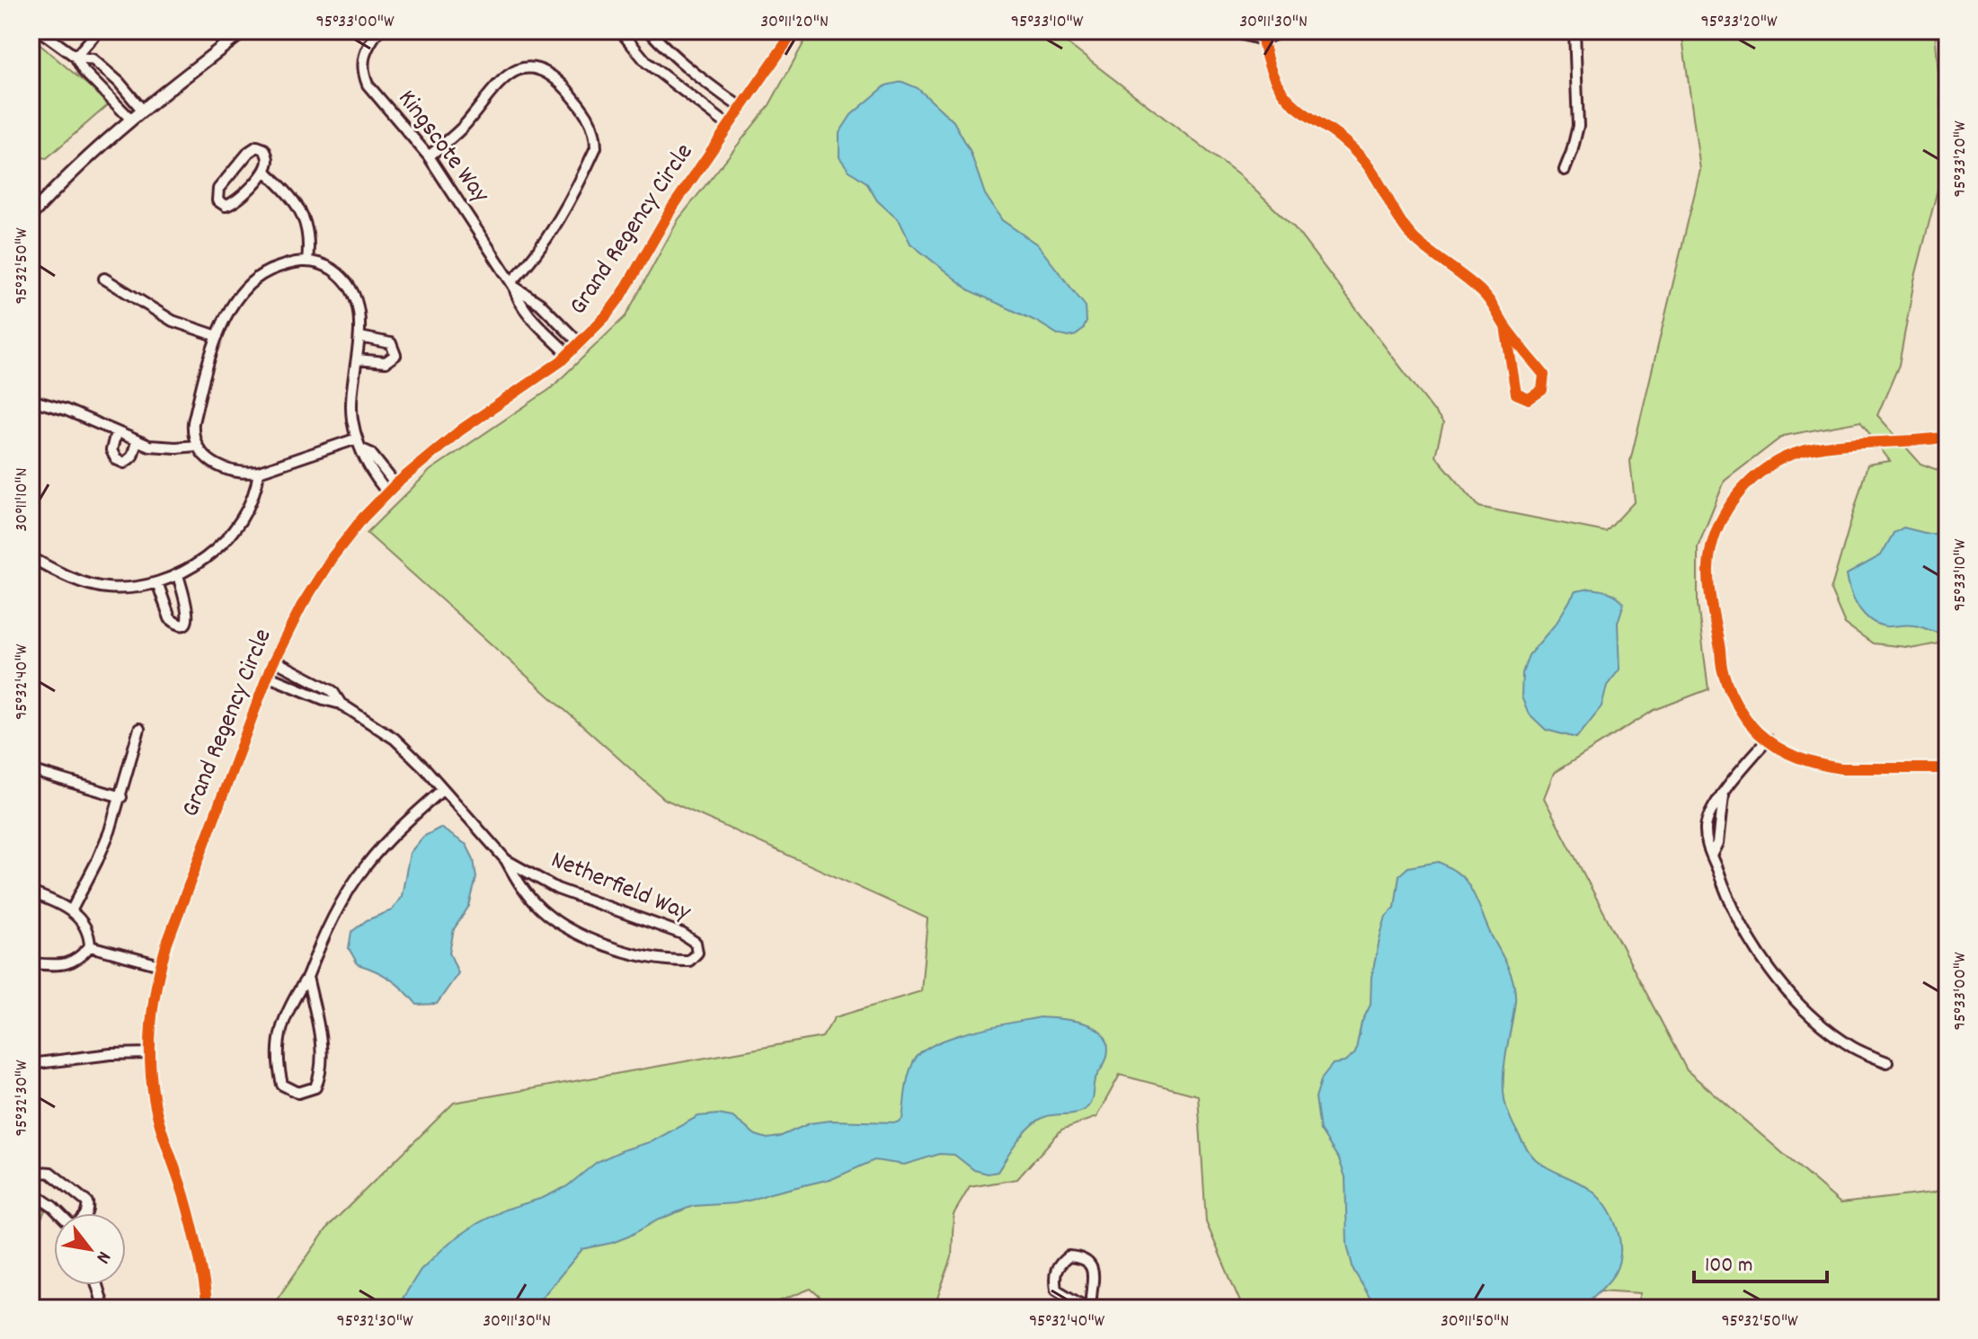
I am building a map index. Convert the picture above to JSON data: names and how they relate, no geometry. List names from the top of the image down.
{
  "streets": {
    "street": ["Kingscote Way", "Grand Regency Circle", "Netherfield Way"]
  },
  "crossings": [
    ["Kingscote Way", "Grand Regency Circle"],
    ["Grand Regency Circle", "Netherfield Way"]
  ],
  "scale_bar": "100 m",
  "north": "bottom right",
  "coordinates": [
    "95°33'00\"W",
    "30°11'20\"N",
    "95°33'10\"W",
    "30°11'30\"N",
    "95°33'20\"W",
    "95°32'50\"W",
    "30°11'10\"N",
    "95°32'40\"W",
    "95°32'30\"W",
    "30°11'50\"N"
  ]
}
